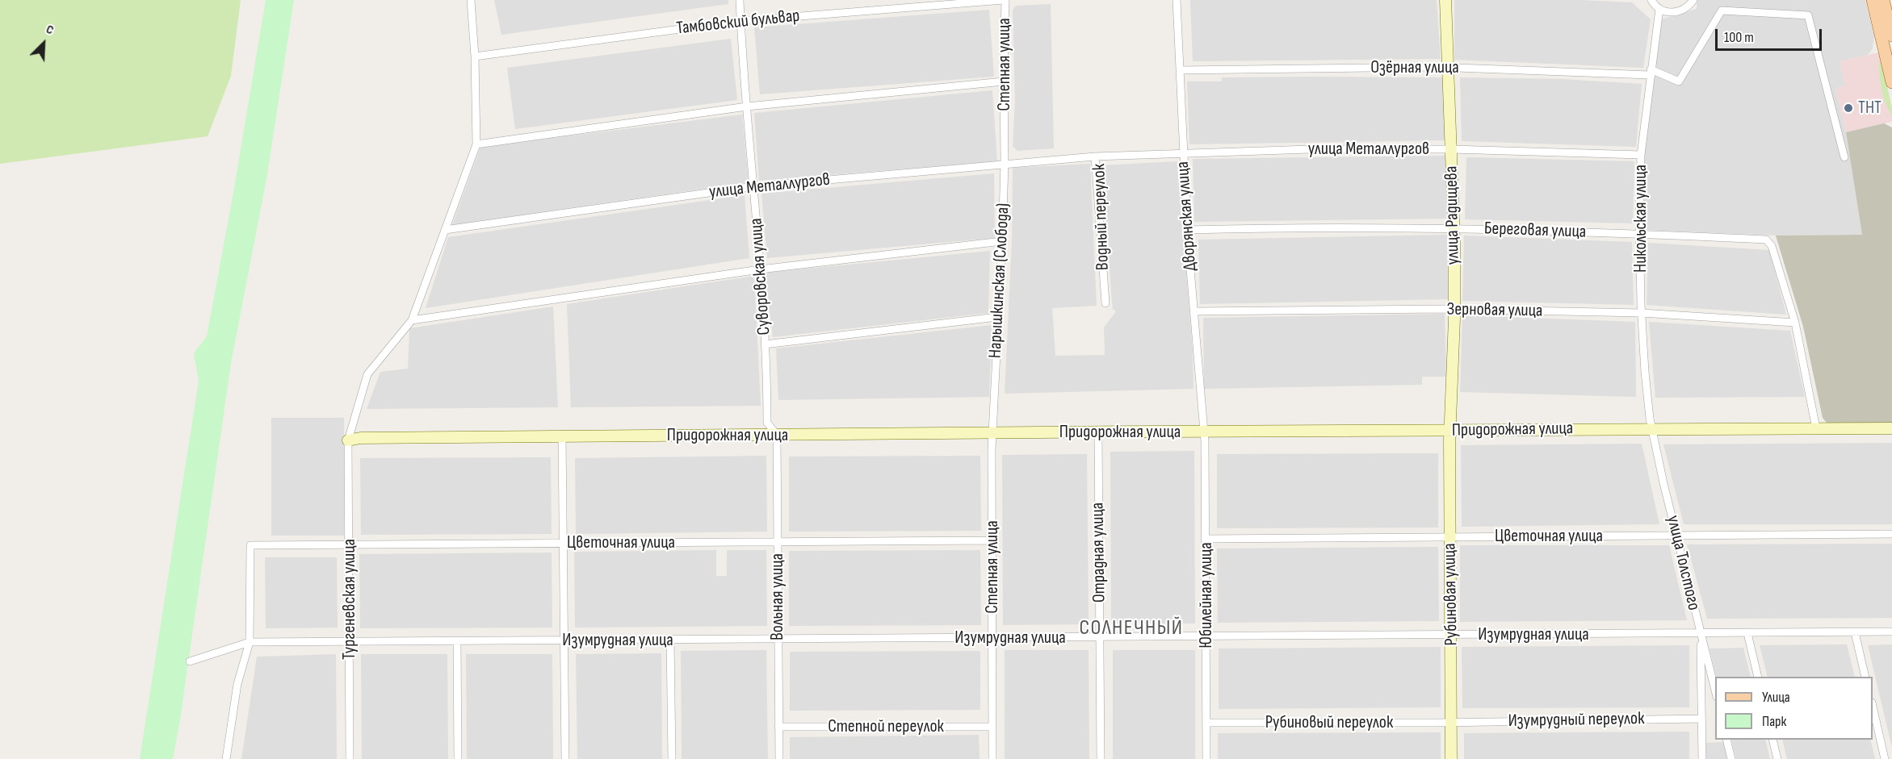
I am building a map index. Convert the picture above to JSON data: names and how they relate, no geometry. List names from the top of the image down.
{
  "streets": {
    "street": [
      "Тамбовский бульвар",
      "Степная улица",
      "Озёрная улица",
      "улица Металлургов",
      "улица Радищева",
      "Дворянская улица",
      "Водный переулок",
      "Никольская улица",
      "Береговая улица",
      "Суворовская улица",
      "Нарышкинская (Слобода)",
      "Зерновая улица",
      "Придорожная улица",
      "Цветочная улица",
      "Отрадная улица",
      "улица Толстого",
      "Рубиновая улица",
      "Юбилейная улица",
      "Вольная улица",
      "Тургеневская улица",
      "Изумрудная улица",
      "Изумрудный переулок",
      "Рубиновый переулок",
      "Степной переулок"
    ]
  },
  "crossings": [
    ["Тамбовский бульвар", "Степная улица"],
    ["Тамбовский бульвар", "Суворовская улица"],
    ["Степная улица", "Нарышкинская (Слобода)"],
    ["Степная улица", "Придорожная улица"],
    ["Степная улица", "Цветочная улица"],
    ["Степная улица", "Изумрудная улица"],
    ["Степная улица", "Степной переулок"],
    ["Озёрная улица", "улица Радищева"],
    ["Озёрная улица", "Дворянская улица"],
    ["Озёрная улица", "Никольская улица"],
    ["улица Металлургов", "улица Радищева"],
    ["улица Металлургов", "Дворянская улица"],
    ["улица Металлургов", "Водный переулок"],
    ["улица Металлургов", "Никольская улица"],
    ["улица Металлургов", "Суворовская улица"],
    ["улица Металлургов", "Нарышкинская (Слобода)"],
    ["улица Металлургов", "Тургеневская улица"],
    ["улица Радищева", "Береговая улица"],
    ["улица Радищева", "Зерновая улица"],
    ["улица Радищева", "Придорожная улица"],
    ["улица Радищева", "Рубиновая улица"],
    ["Дворянская улица", "Водный переулок"],
    ["Дворянская улица", "Береговая улица"],
    ["Дворянская улица", "Зерновая улица"],
    ["Дворянская улица", "Придорожная улица"],
    ["Дворянская улица", "Юбилейная улица"],
    ["Никольская улица", "Береговая улица"],
    ["Никольская улица", "Зерновая улица"],
    ["Никольская улица", "Придорожная улица"],
    ["Никольская улица", "улица Толстого"],
    ["Береговая улица", "Зерновая улица"],
    ["Суворовская улица", "Придорожная улица"],
    ["Суворовская улица", "Вольная улица"],
    ["Нарышкинская (Слобода)", "Придорожная улица"],
    ["Придорожная улица", "Отрадная улица"],
    ["Придорожная улица", "улица Толстого"],
    ["Придорожная улица", "Рубиновая улица"],
    ["Придорожная улица", "Юбилейная улица"],
    ["Придорожная улица", "Вольная улица"],
    ["Придорожная улица", "Тургеневская улица"],
    ["Цветочная улица", "улица Толстого"],
    ["Цветочная улица", "Рубиновая улица"],
    ["Цветочная улица", "Юбилейная улица"],
    ["Цветочная улица", "Вольная улица"],
    ["Цветочная улица", "Тургеневская улица"],
    ["Цветочная улица", "Изумрудная улица"],
    ["Отрадная улица", "Изумрудная улица"],
    ["улица Толстого", "Изумрудная улица"],
    ["Рубиновая улица", "Изумрудная улица"],
    ["Рубиновая улица", "Изумрудный переулок"],
    ["Рубиновая улица", "Рубиновый переулок"],
    ["Юбилейная улица", "Изумрудная улица"],
    ["Юбилейная улица", "Рубиновый переулок"],
    ["Вольная улица", "Изумрудная улица"],
    ["Вольная улица", "Степной переулок"],
    ["Тургеневская улица", "Изумрудная улица"],
    ["Изумрудный переулок", "Рубиновый переулок"]
  ],
  "districts": ["СОЛНЕЧНЫЙ"],
  "places": ["ТНТ"],
  "legend": ["Улица", "Парк"],
  "scale_bar": "100 m",
  "north": "top right"
}
